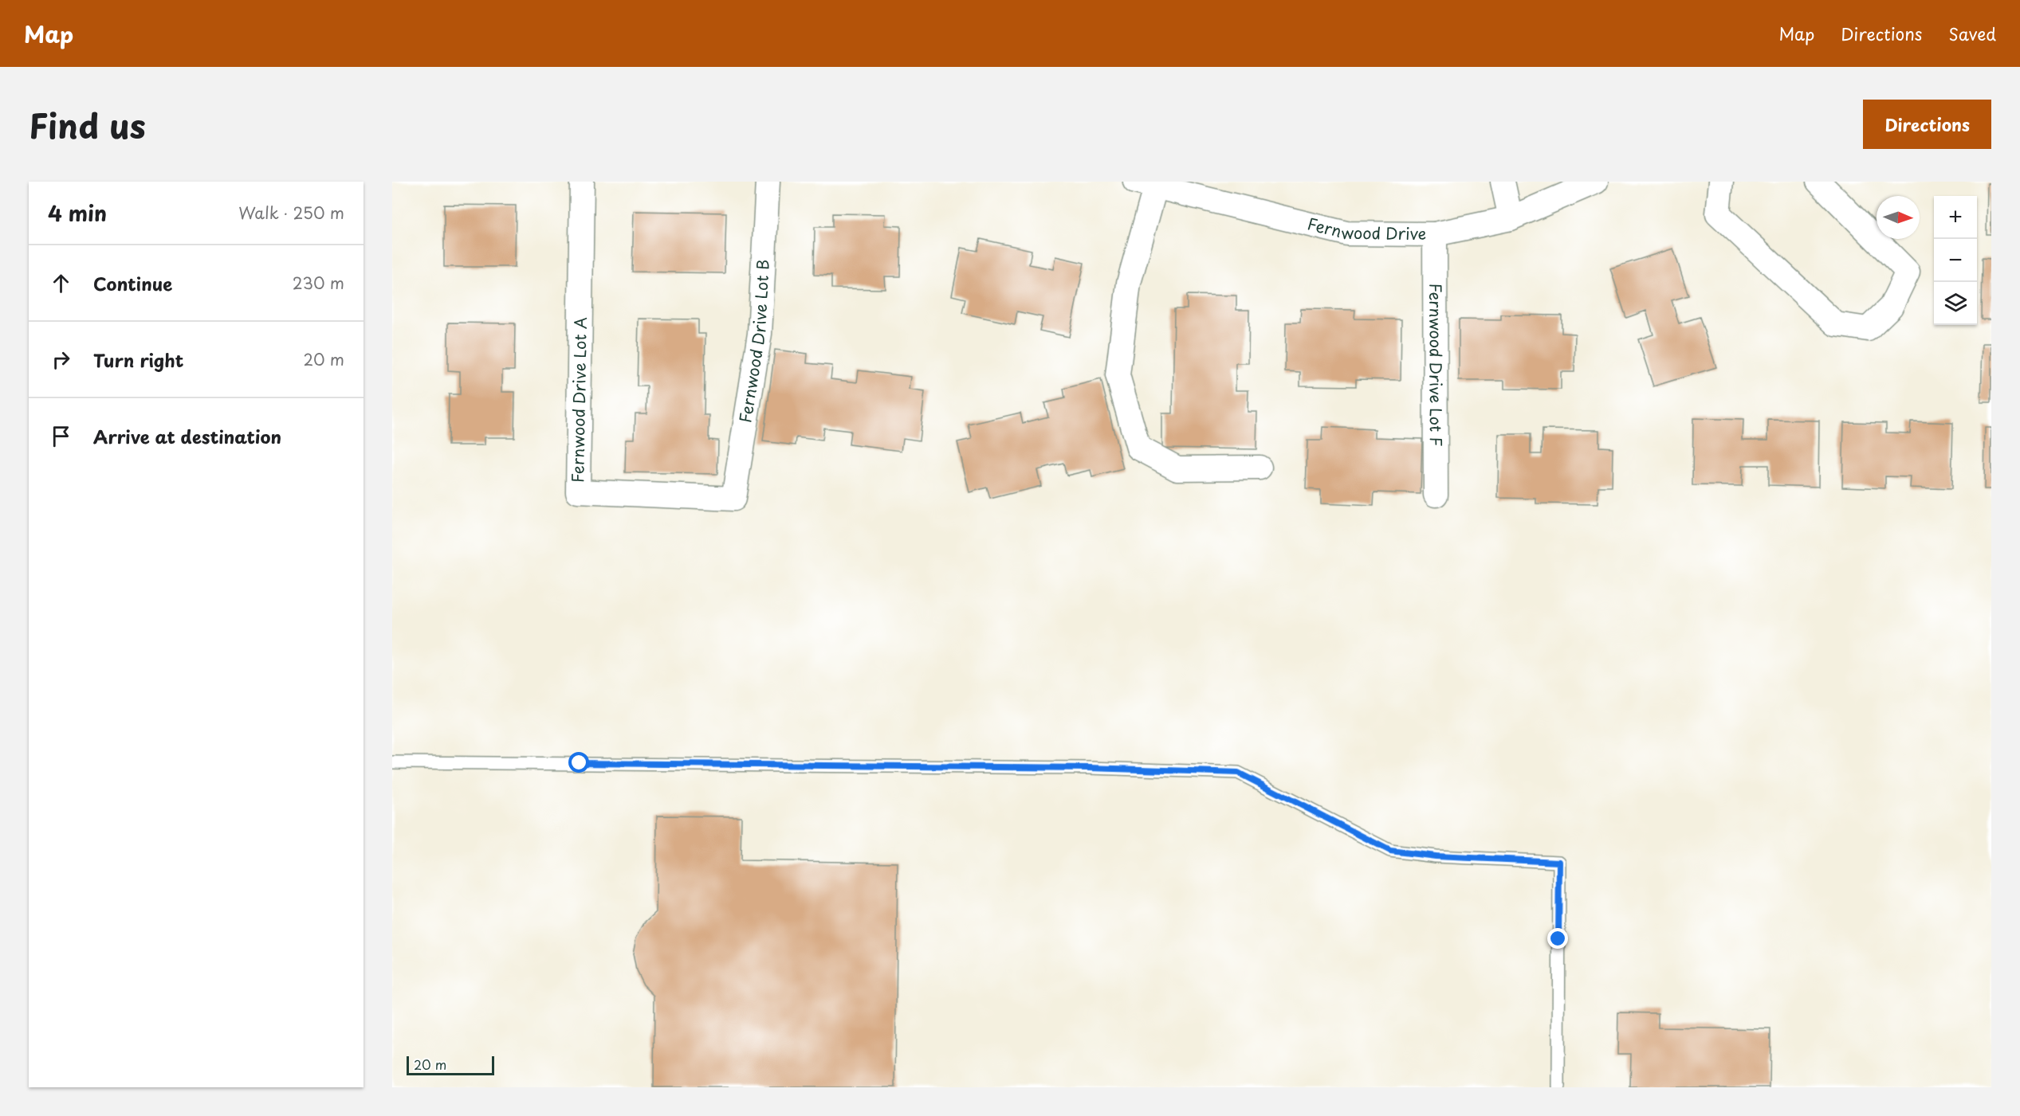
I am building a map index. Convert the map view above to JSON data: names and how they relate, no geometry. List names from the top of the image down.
{
  "streets": {
    "street": [
      "Fernwood Drive",
      "Fernwood Drive Lot B",
      "Fernwood Drive Lot F",
      "Fernwood Drive Lot A"
    ]
  },
  "crossings": [
    ["Fernwood Drive", "Fernwood Drive Lot F"],
    ["Fernwood Drive Lot B", "Fernwood Drive Lot A"]
  ],
  "scale_bar": "20 m",
  "north": "right",
  "page": {
    "header": "Map",
    "nav": ["Map", "Directions", "Saved"],
    "title": "Find us",
    "buttons": "Directions",
    "heading": ["4 min", "Walk · 250 m"],
    "map_buttons": ["+", "−"],
    "list": [
      ["Continue", "230 m"],
      ["Turn right", "20 m"],
      "Arrive at destination"
    ],
    "scale": "20 m"
  }
}
